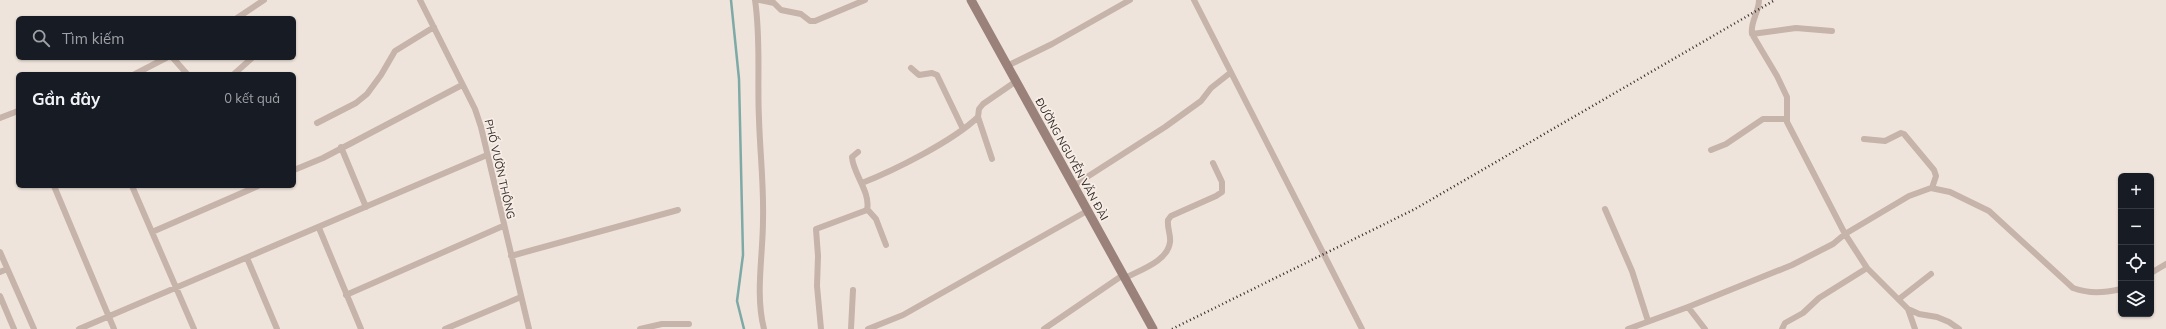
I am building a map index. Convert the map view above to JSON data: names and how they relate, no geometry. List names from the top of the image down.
{
  "streets": {
    "street": ["ĐƯỜNG NGUYỄN VĂN ĐÀI", "PHỐ VƯỜN THÔNG"]
  },
  "page": {
    "search": "Tìm kiếm",
    "heading": ["Gần đây", "0 kết quả"],
    "map_buttons": ["+", "−"]
  }
}
